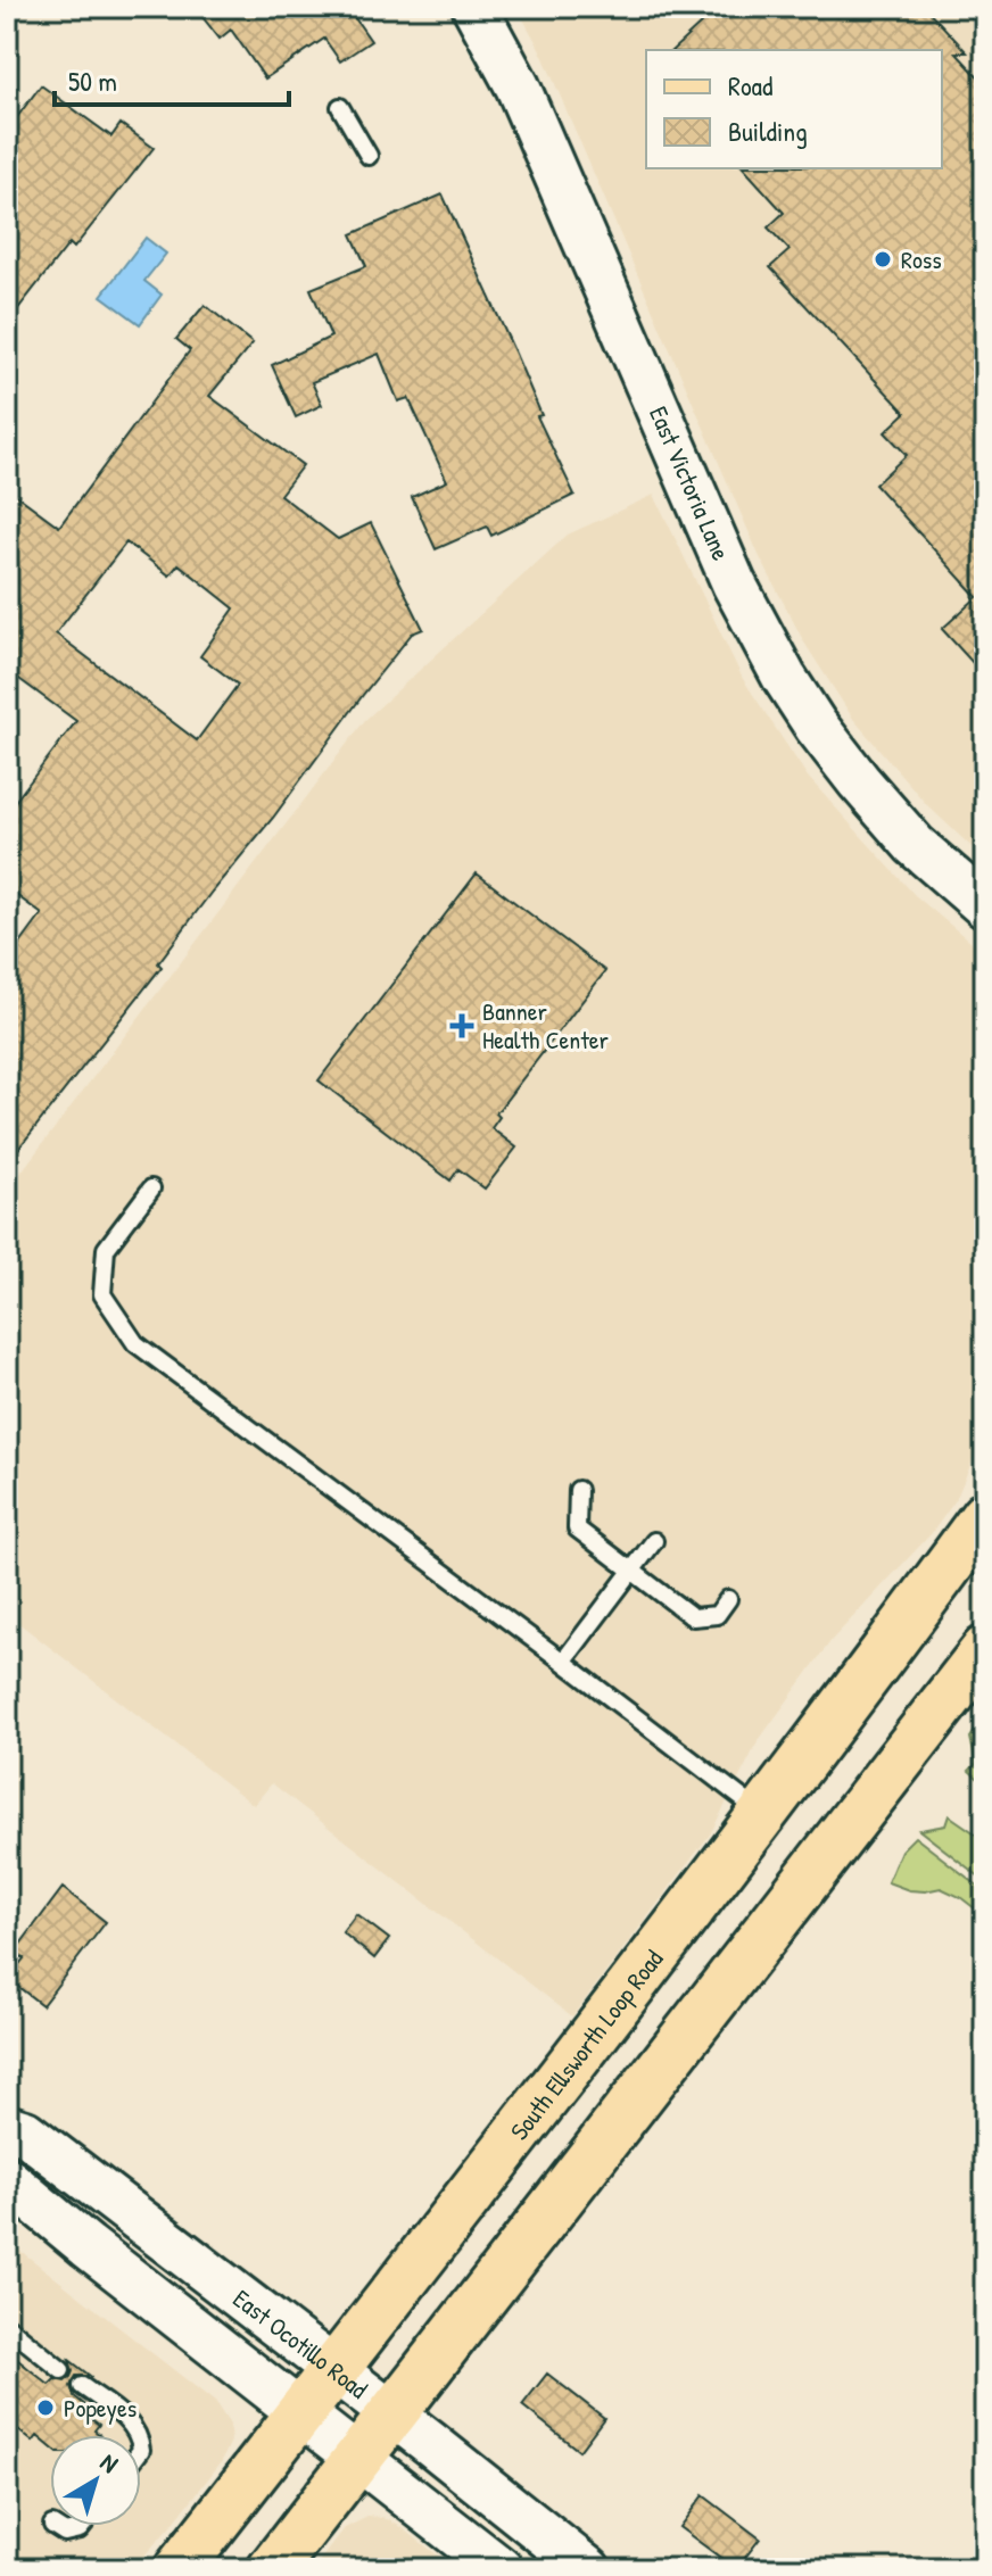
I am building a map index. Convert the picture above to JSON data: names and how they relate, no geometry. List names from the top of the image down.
{
  "streets": {
    "main road": ["East Victoria Lane", "South Ellsworth Loop Road", "East Ocotillo Road"]
  },
  "crossings": [
    ["South Ellsworth Loop Road", "East Ocotillo Road"]
  ],
  "places": {
    "other": ["Ross", "Popeyes"],
    "health": ["Banner Health Center"]
  },
  "legend": ["Road", "Building"],
  "scale_bar": "50 m",
  "north": "top right"
}
